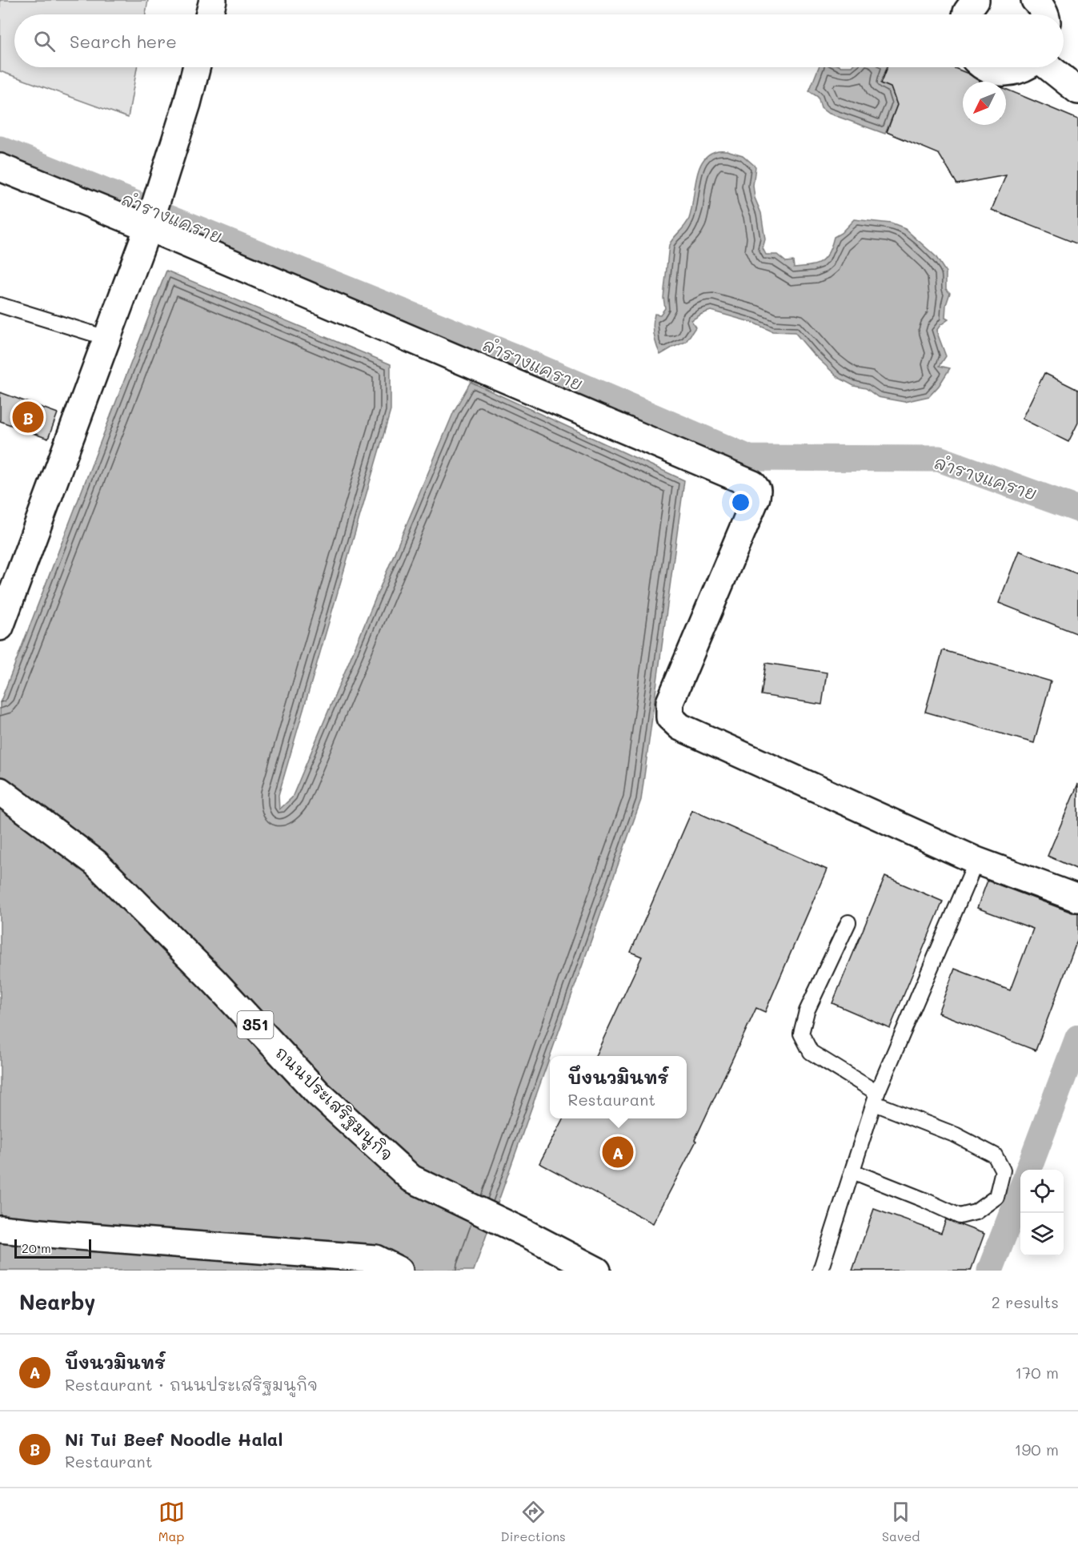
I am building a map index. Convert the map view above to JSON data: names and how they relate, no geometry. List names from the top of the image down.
{
  "streets": {
    "street": ["351", "ถนนประเสริฐมนูกิจ"]
  },
  "water": ["ลำรางแคราย"],
  "scale_bar": "20 m",
  "north": "bottom left",
  "page": {
    "search": "Search here",
    "pins": ["B", "A"],
    "popup": ["บึงนวมินทร์", "Restaurant"],
    "scale": "20 m",
    "heading": ["Nearby", "2 results"],
    "list": [
      {
        "mark": "A",
        "name": "บึงนวมินทร์",
        "note": "Restaurant · ถนนประเสริฐมนูกิจ",
        "value": "170 m"
      },
      {
        "mark": "B",
        "name": "Ni Tui Beef Noodle Halal",
        "note": "Restaurant",
        "value": "190 m"
      }
    ],
    "nav": ["Map", "Directions", "Saved"]
  }
}
